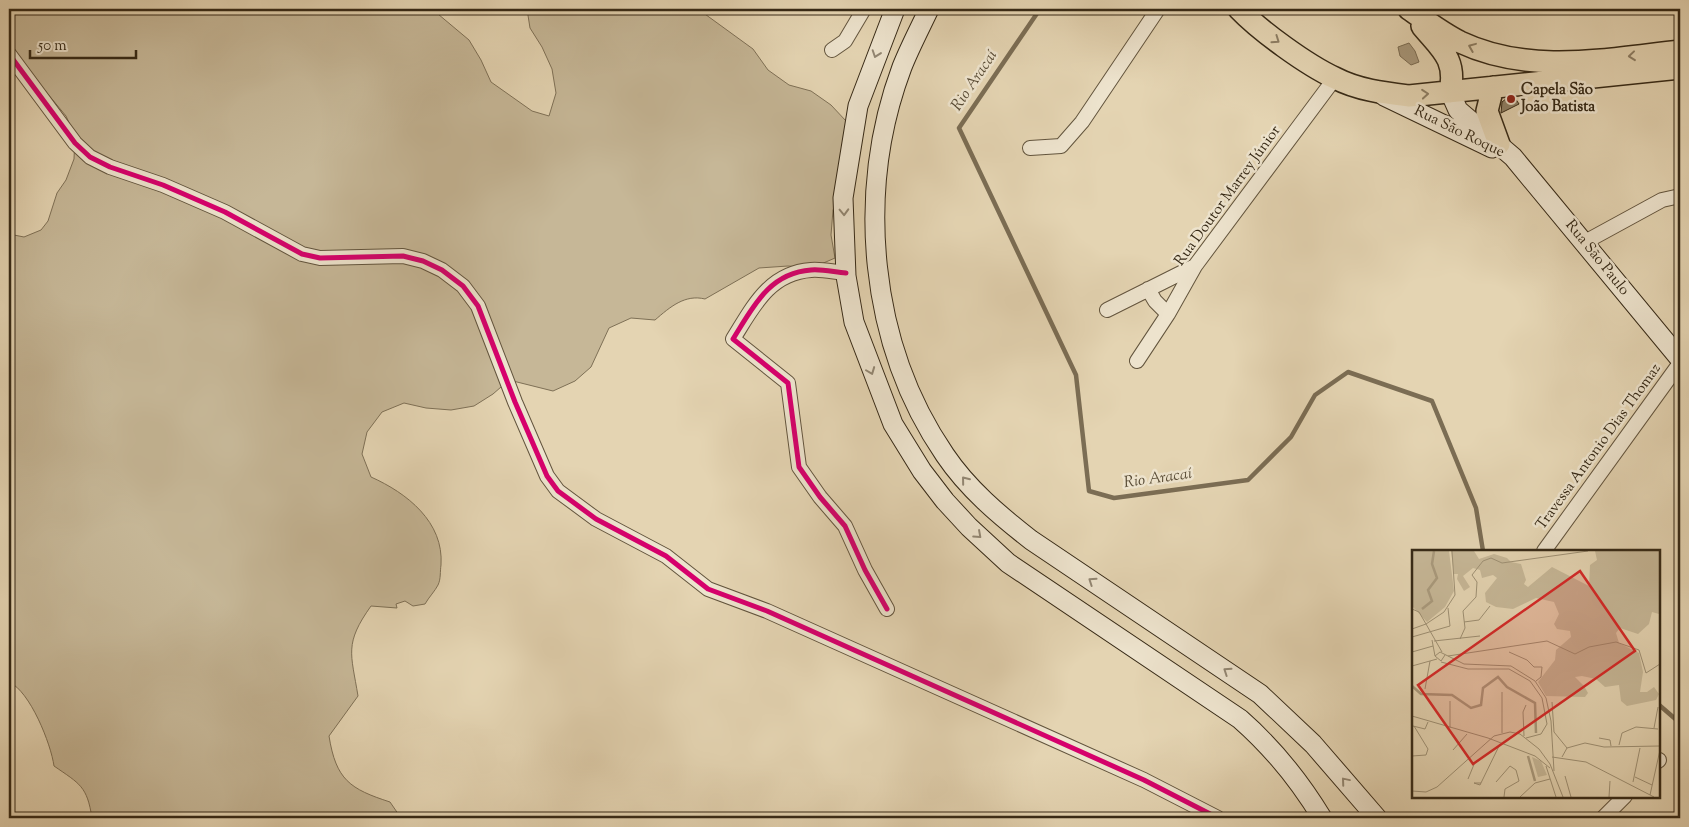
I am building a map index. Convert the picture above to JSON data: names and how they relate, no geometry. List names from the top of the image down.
{
  "streets": {
    "main road": ["Rua São Roque", "Rua São Paulo"],
    "street": ["Rua Doutor Marrey Júnior", "Travessa Antonio Dias Thomaz"]
  },
  "crossings": [
    ["Rua São Roque", "Rua São Paulo"],
    ["Rua São Paulo", "Travessa Antonio Dias Thomaz"]
  ],
  "water": ["Rio Aracaí"],
  "places": ["Capela São João Batista"],
  "scale_bar": "50 m"
}
